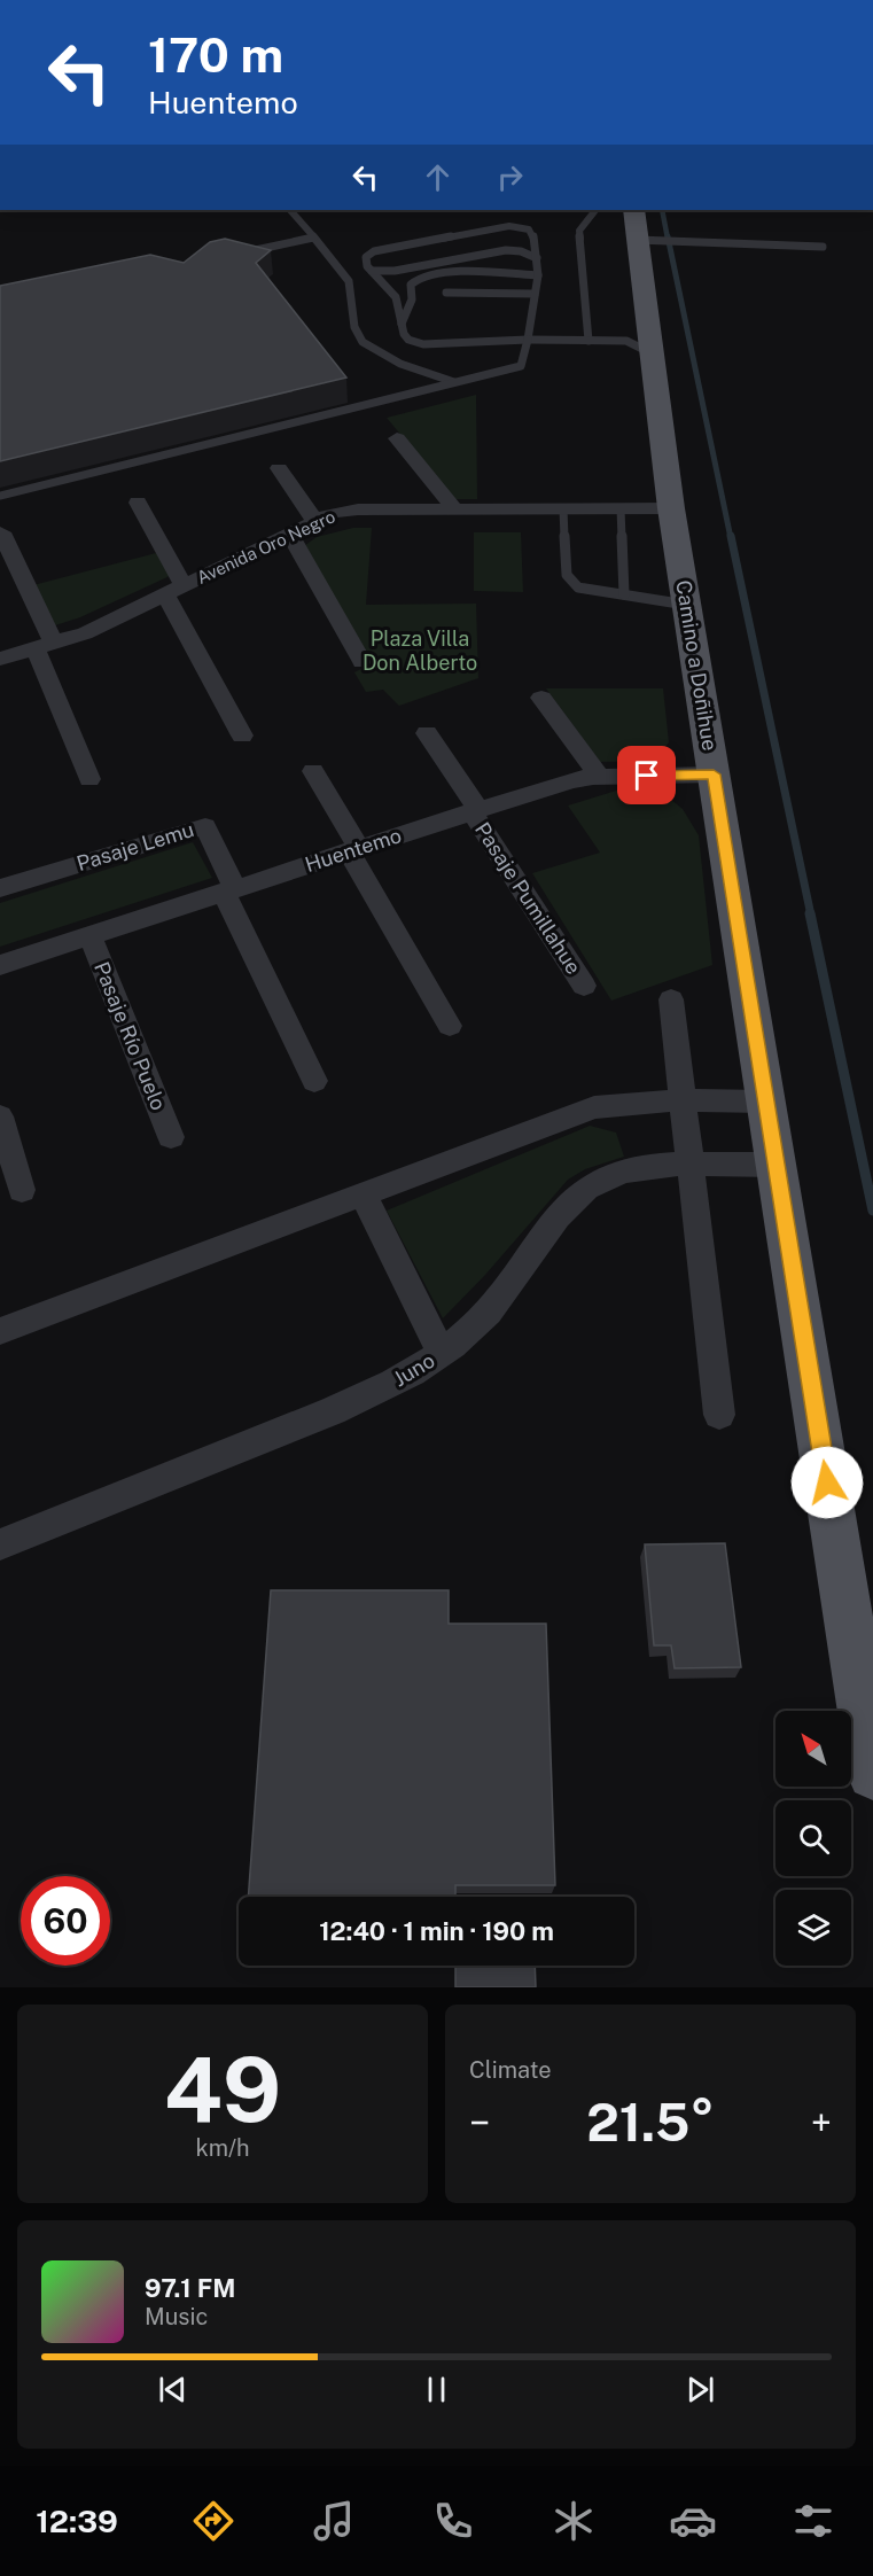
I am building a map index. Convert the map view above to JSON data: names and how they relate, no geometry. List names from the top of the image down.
{
  "streets": {
    "main road": ["Camino a Doñihue"],
    "street": [
      "Avenida Oro Negro",
      "Pasaje Lemu",
      "Huentemo",
      "Pasaje Pumillahue",
      "Pasaje Río Puelo",
      "Juno"
    ]
  },
  "crossings": [
    ["Avenida Oro Negro", "Camino a Doñihue"],
    ["Camino a Doñihue", "Huentemo"],
    ["Camino a Doñihue", "Juno"],
    ["Pasaje Lemu", "Huentemo"],
    ["Huentemo", "Pasaje Pumillahue"],
    ["Huentemo", "Pasaje Río Puelo"]
  ],
  "parks": ["Plaza Villa Don Alberto"],
  "north": "top left",
  "page": {
    "turn": ["170 m", "Huentemo"],
    "limit": "60",
    "trip": "12:40 · 1 min · 190 m",
    "tile": [
      ["49", "km/h"],
      "Climate"
    ],
    "heat": ["−", "21.5°", "+"],
    "song": ["97.1 FM", "Music"],
    "tabs": "12:39"
  }
}
